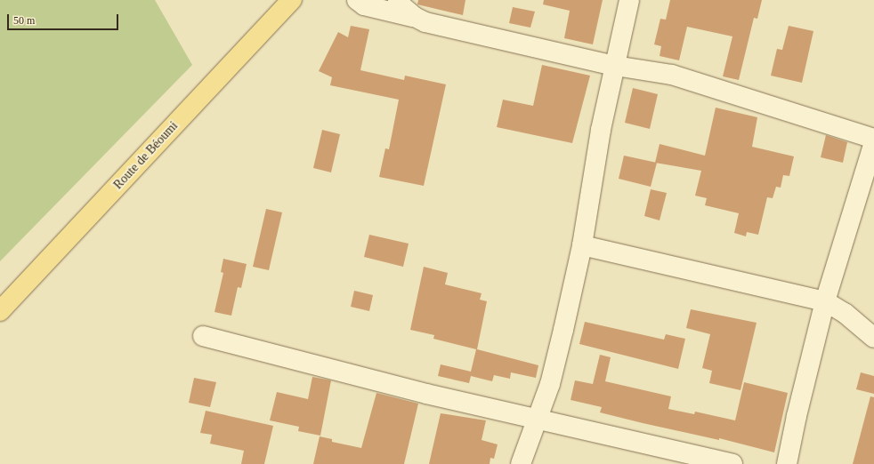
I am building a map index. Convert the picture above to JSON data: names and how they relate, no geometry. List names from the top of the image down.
{
  "streets": {
    "main road": ["Route de Béoumi"]
  },
  "scale_bar": "50 m"
}
